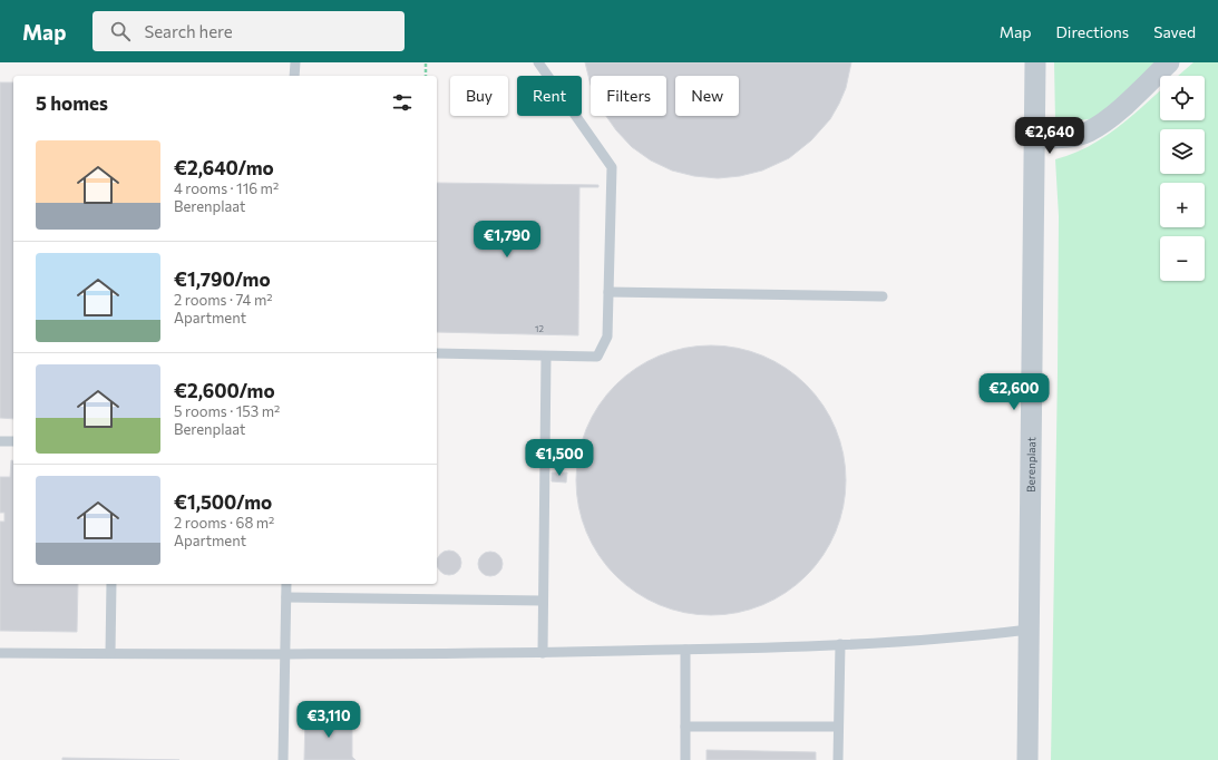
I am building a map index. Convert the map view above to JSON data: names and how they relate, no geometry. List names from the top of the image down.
{
  "streets": {
    "street": ["Berenplaat"]
  },
  "house_numbers": ["12"],
  "page": {
    "header": "Map",
    "search": "Search here",
    "nav": ["Map", "Directions", "Saved"],
    "map_buttons": ["+", "−"],
    "chip": [
      "Buy",
      "Rent",
      "Filters",
      "New"
    ],
    "heading": "5 homes",
    "price": [
      "€2,640",
      "€1,790",
      "€2,600",
      "€1,500",
      "€3,110"
    ],
    "list": [
      {
        "name": "€2,640/mo",
        "note": "4 rooms · 116 m² · Berenplaat"
      },
      {
        "name": "€1,790/mo",
        "note": "2 rooms · 74 m² · Apartment"
      },
      {
        "name": "€2,600/mo",
        "note": "5 rooms · 153 m² · Berenplaat"
      },
      {
        "name": "€1,500/mo",
        "note": "2 rooms · 68 m² · Apartment"
      }
    ]
  }
}
